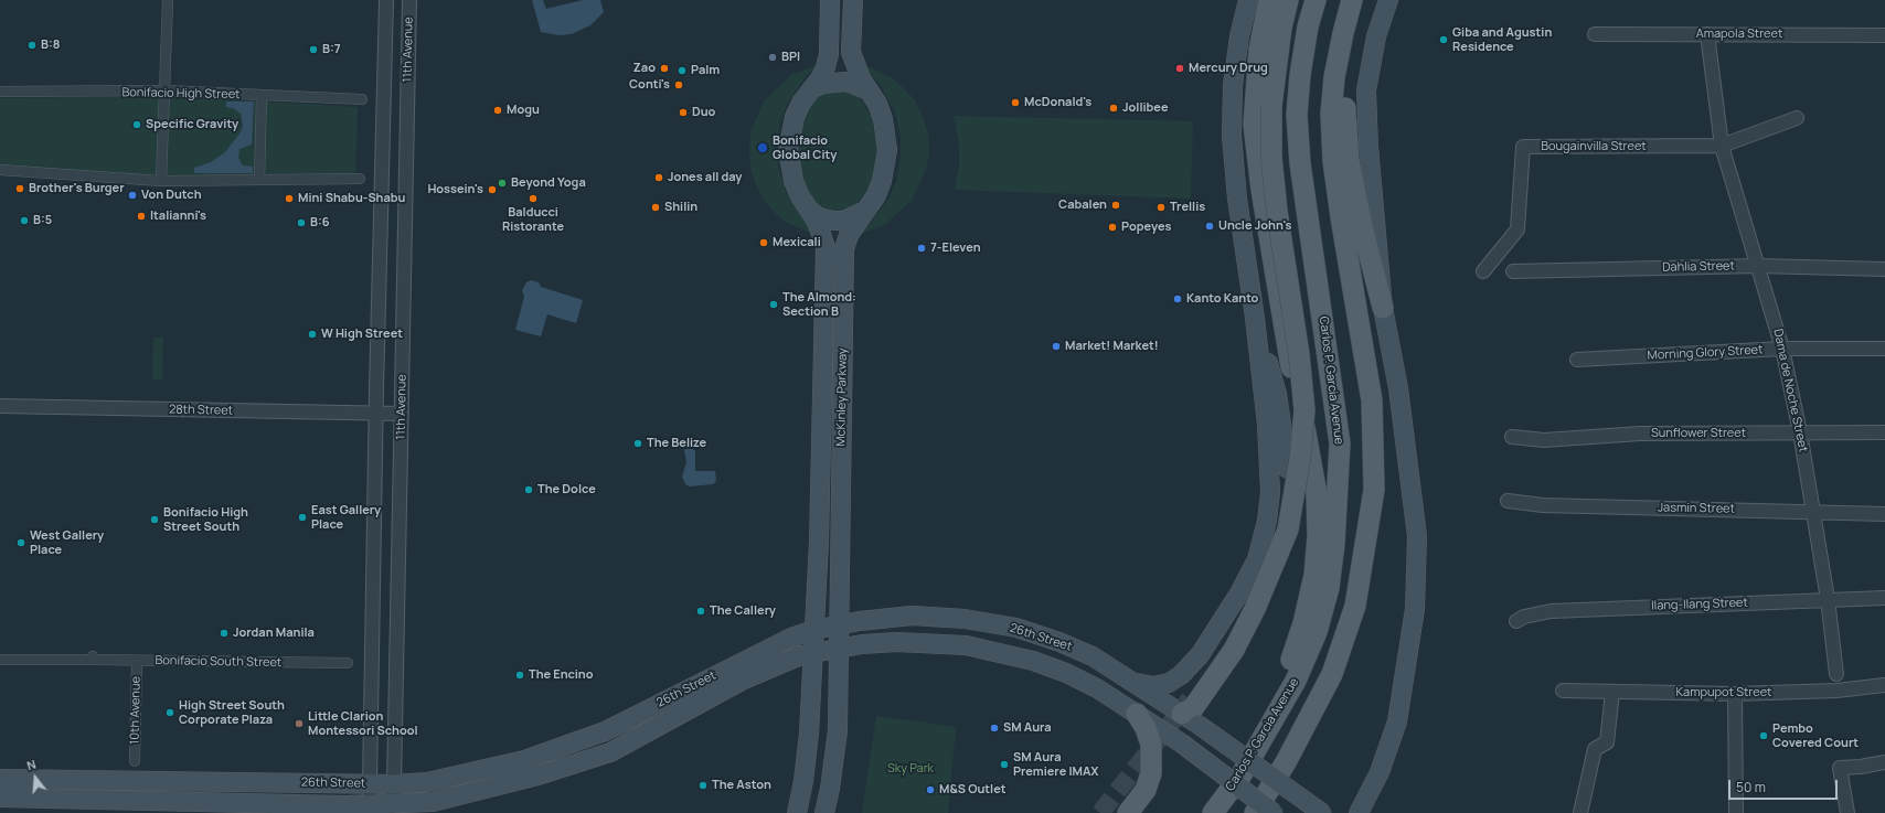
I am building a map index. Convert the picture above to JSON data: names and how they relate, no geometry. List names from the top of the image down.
{
  "streets": {
    "main road": ["Carlos P. Garcia Avenue", "McKinley Parkway", "26th Street"],
    "street": [
      "Amapola Street",
      "11th Avenue",
      "Bonifacio High Street",
      "Bougainvilla Street",
      "Dahlia Street",
      "Morning Glory Street",
      "Dama de Noche Street",
      "28th Street",
      "Sunflower Street",
      "Jasmin Street",
      "Ilang-Ilang Street",
      "Bonifacio South Street",
      "Kampupot Street",
      "10th Avenue"
    ]
  },
  "crossings": [
    ["Amapola Street", "Dama de Noche Street"],
    ["11th Avenue", "28th Street"],
    ["11th Avenue", "26th Street"],
    ["Bougainvilla Street", "Dama de Noche Street"],
    ["Dahlia Street", "Dama de Noche Street"],
    ["Morning Glory Street", "Dama de Noche Street"],
    ["Dama de Noche Street", "Sunflower Street"],
    ["Dama de Noche Street", "Jasmin Street"],
    ["Dama de Noche Street", "Ilang-Ilang Street"],
    ["McKinley Parkway", "26th Street"],
    ["Bonifacio South Street", "10th Avenue"]
  ],
  "parks": ["Sky Park"],
  "places": [
    "Giba and Agustin Residence",
    "B:8",
    "B:7",
    "BPI",
    "Zao",
    "Mercury Drug",
    "Palm",
    "Conti's",
    "McDonald's",
    "Jollibee",
    "Mogu",
    "Duo",
    "Specific Gravity",
    "Bonifacio Global City",
    "Jones all day",
    "Beyond Yoga",
    "Brother's Burger",
    "Hossein's",
    "Von Dutch",
    "Mini Shabu-Shabu",
    "Balducci Ristorante",
    "Cabalen",
    "Shilin",
    "Trellis",
    "Italianni's",
    "B:5",
    "B:6",
    "Uncle John's",
    "Popeyes",
    "Mexicali",
    "7-Eleven",
    "Kanto Kanto",
    "The Almond: Section B",
    "W High Street",
    "Market! Market!",
    "The Belize",
    "The Dolce",
    "East Gallery Place",
    "Bonifacio High Street South",
    "West Gallery Place",
    "The Callery",
    "Jordan Manila",
    "The Encino",
    "High Street South Corporate Plaza",
    "Little Clarion Montessori School",
    "SM Aura",
    "Pembo Covered Court",
    "SM Aura Premiere IMAX",
    "The Aston",
    "M&S Outlet"
  ],
  "scale_bar": "50 m",
  "north": "top"
}
